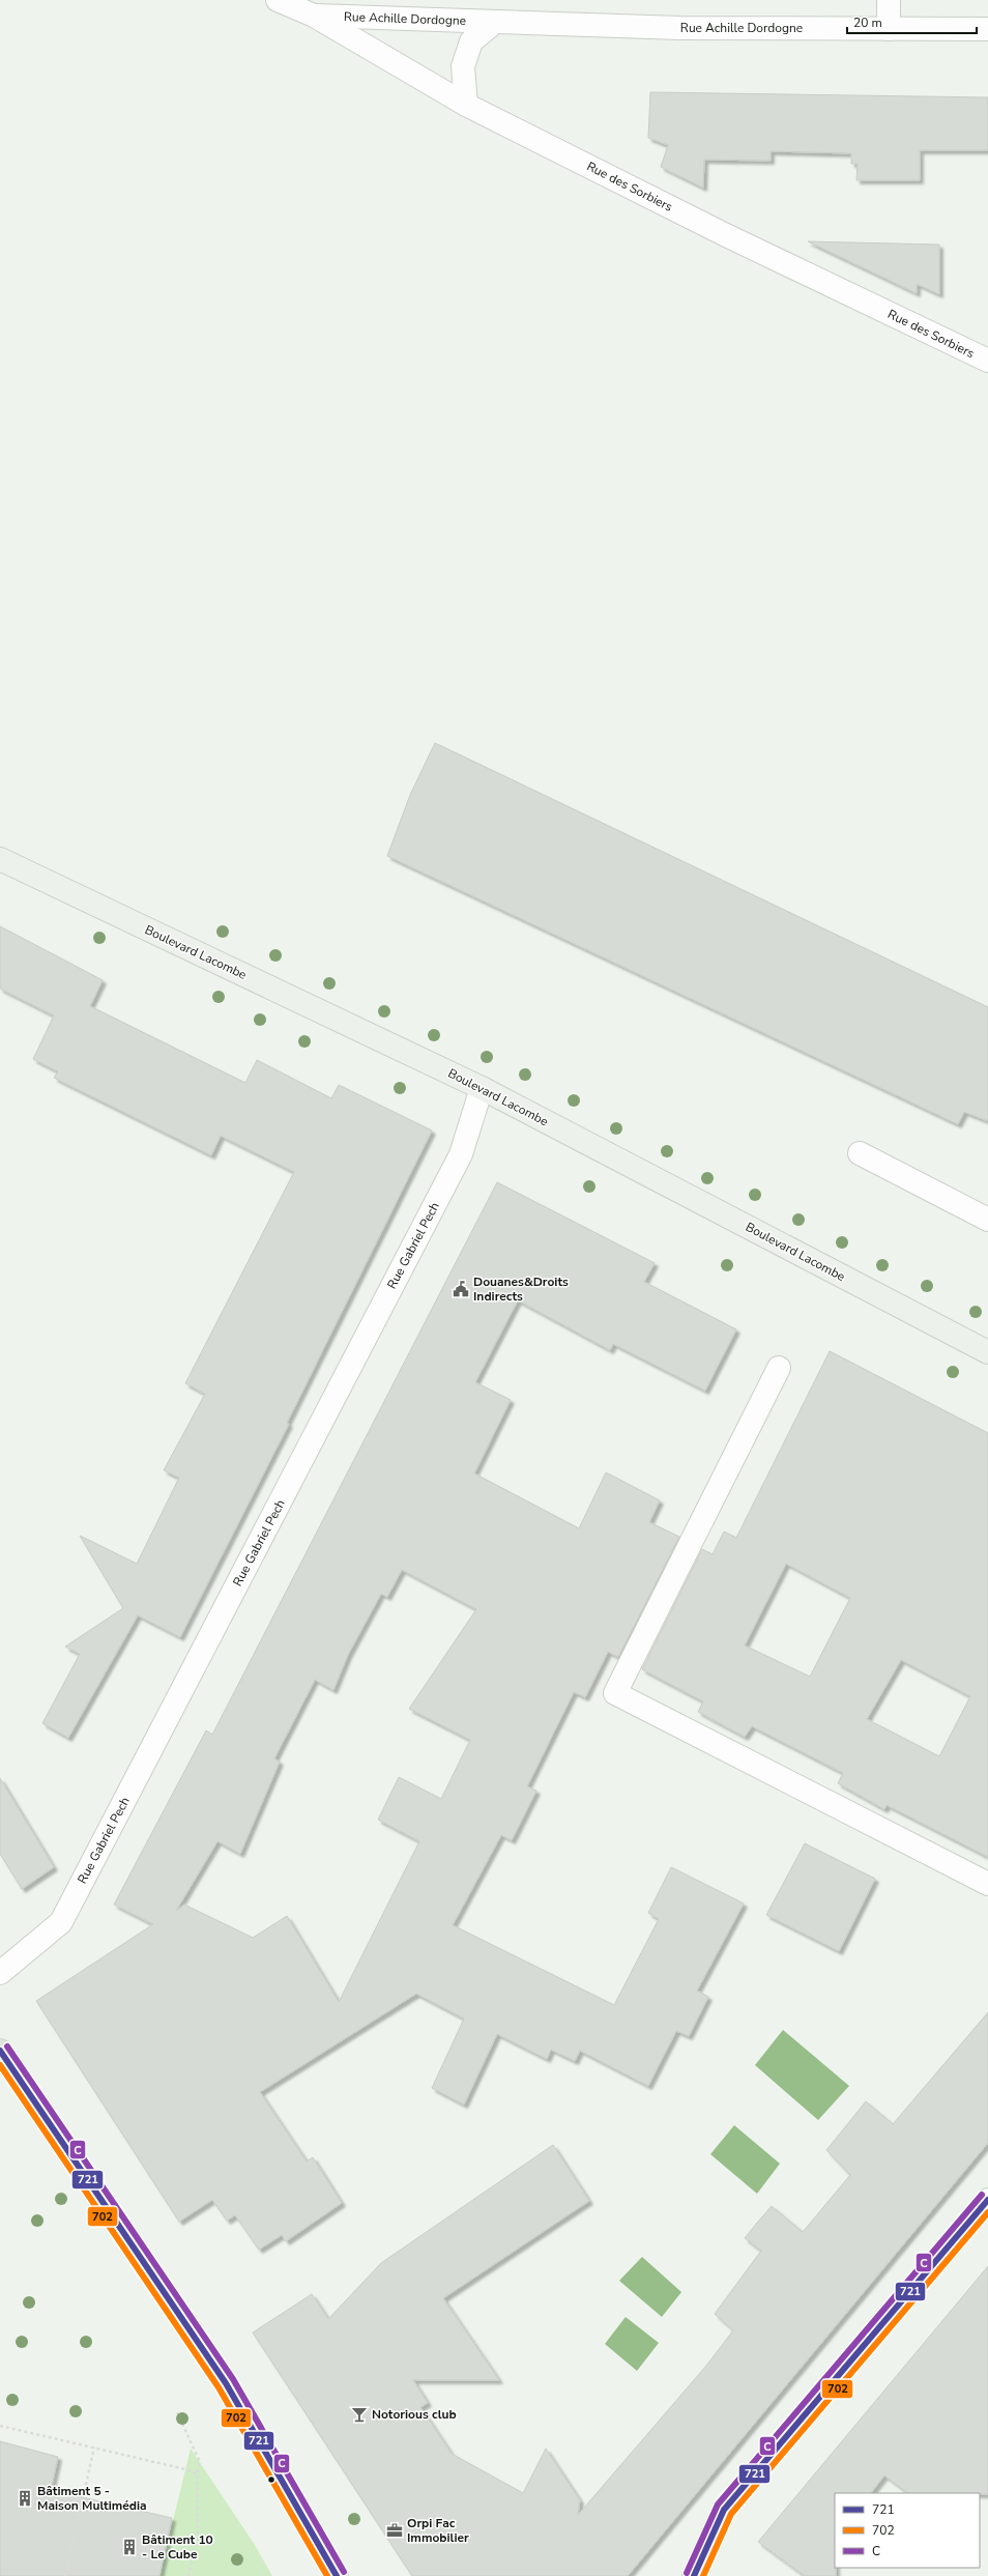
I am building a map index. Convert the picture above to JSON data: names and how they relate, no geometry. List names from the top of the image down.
{
  "streets": {
    "main road": ["Boulevard Lacombe"],
    "street": ["Rue Achille Dordogne", "Rue des Sorbiers", "Rue Gabriel Pech"]
  },
  "crossings": [
    ["Rue Achille Dordogne", "Rue des Sorbiers"],
    ["Boulevard Lacombe", "Rue Gabriel Pech"]
  ],
  "places": {
    "public building": ["Douanes&Droits Indirects"],
    "bar": ["Notorious club"],
    "building": ["Bâtiment 5 - Maison Multimédia", "Bâtiment 10 - Le Cube"],
    "office": ["Orpi Fac Immobilier"]
  },
  "lines": ["transit line C", "transit line 721", "transit line 702"],
  "legend": ["721", "702", "C"],
  "scale_bar": "20 m"
}
